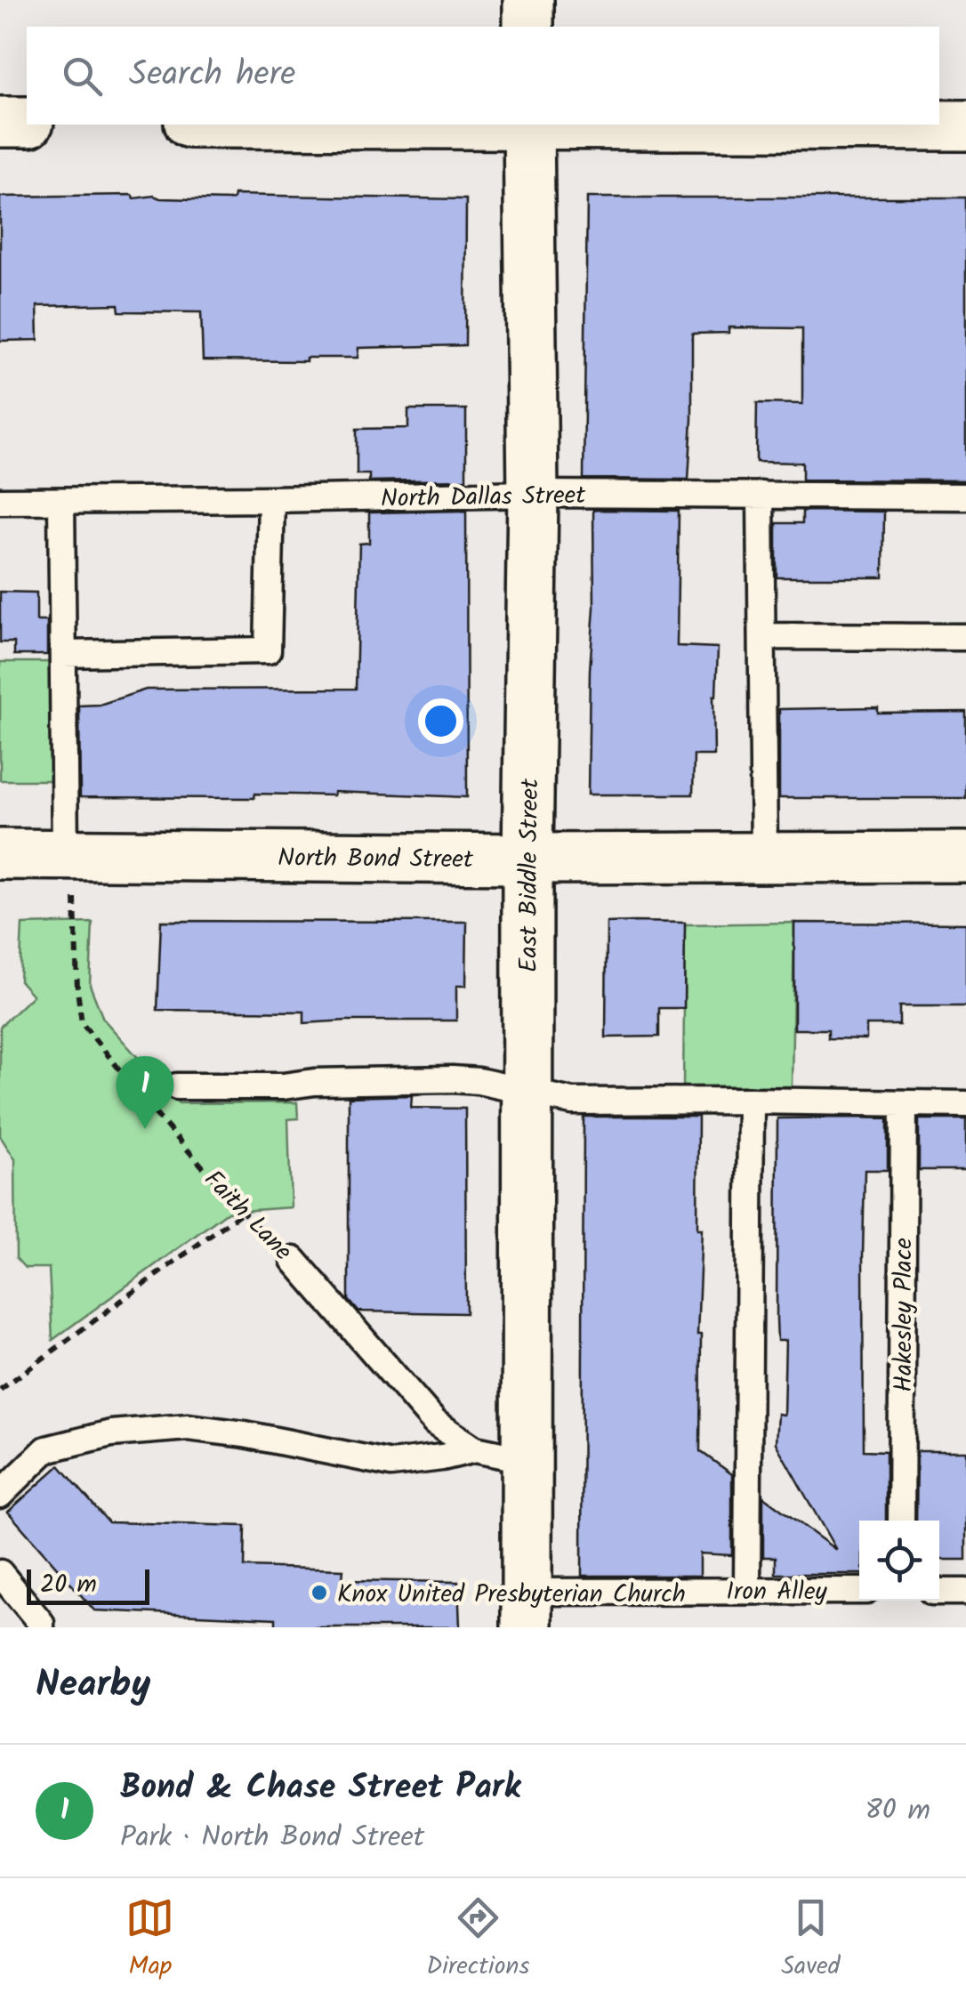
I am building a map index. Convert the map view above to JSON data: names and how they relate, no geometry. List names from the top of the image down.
{
  "streets": {
    "street": ["North Bond Street", "East Biddle Street"],
    "lane": [
      "North Dallas Street",
      "Faith Lane",
      "Hakesley Place",
      "Iron Alley"
    ]
  },
  "crossings": [
    ["North Dallas Street", "East Biddle Street"],
    ["North Bond Street", "East Biddle Street"],
    ["North Bond Street", "Faith Lane"],
    ["East Biddle Street", "Faith Lane"],
    ["East Biddle Street", "Iron Alley"]
  ],
  "places": ["Knox United Presbyterian Church"],
  "scale_bar": "20 m",
  "page": {
    "search": "Search here",
    "pins": "1",
    "scale": "20 m",
    "heading": "Nearby",
    "list": [
      {
        "mark": "1",
        "name": "Bond & Chase Street Park",
        "note": "Park · North Bond Street",
        "value": "80 m"
      }
    ],
    "nav": ["Map", "Directions", "Saved"]
  }
}
